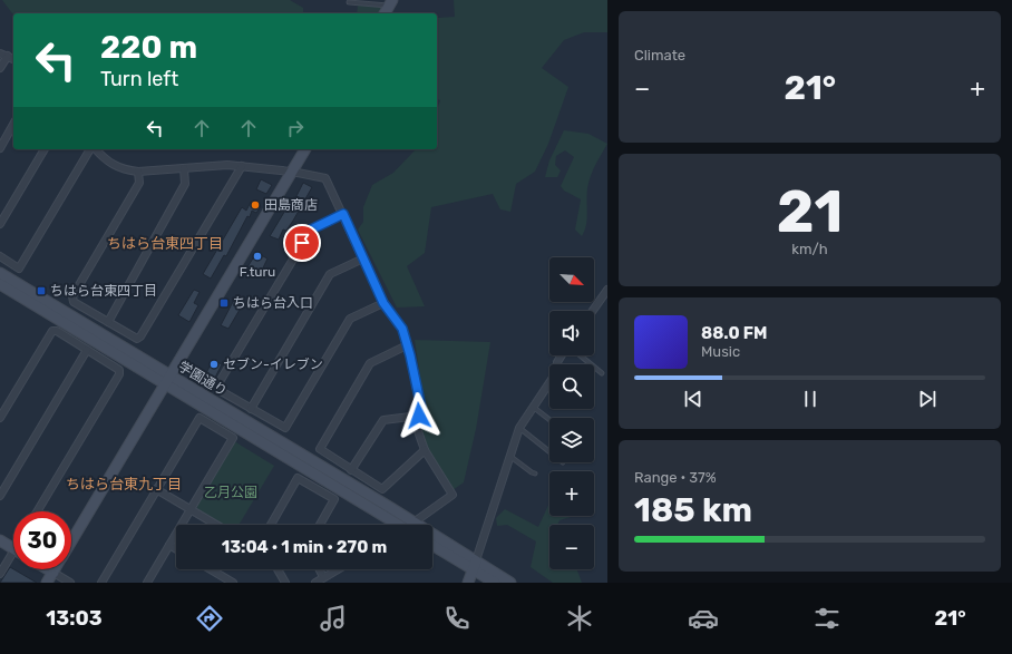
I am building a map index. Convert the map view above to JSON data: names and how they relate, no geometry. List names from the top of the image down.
{
  "streets": {
    "street": ["学園通り"]
  },
  "districts": ["ちはら台東四丁目", "ちはら台東九丁目"],
  "parks": ["乙月公園"],
  "places": {
    "other": ["田島商店", "F.turu", "セブン-イレブン"],
    "transit": ["ちはら台東四丁目", "ちはら台入口"]
  },
  "north": "bottom right",
  "page": {
    "tile": [
      "Climate",
      ["21", "km/h"],
      ["Range · 37%", "185 km"]
    ],
    "turn": ["220 m", "Turn left"],
    "heat": ["−", "21°", "+"],
    "map_buttons": ["+", "−"],
    "song": ["88.0 FM", "Music"],
    "limit": "30",
    "trip": "13:04 · 1 min · 270 m",
    "tabs": ["13:03", "21°"]
  }
}
